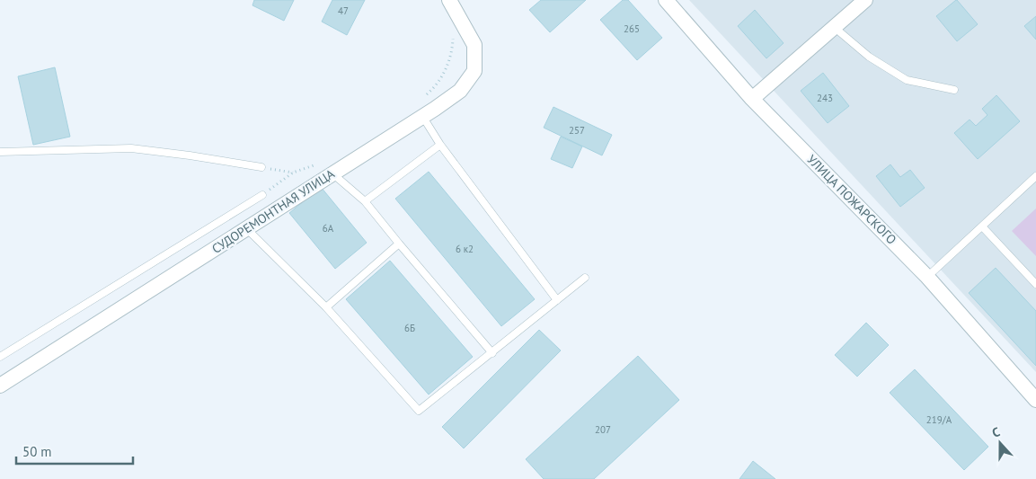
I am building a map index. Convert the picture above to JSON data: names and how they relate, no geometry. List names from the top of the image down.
{
  "streets": {
    "street": ["УЛИЦА ПОЖАРСКОГО", "СУДОРЕМОНТНАЯ УЛИЦА"]
  },
  "house_numbers": [
    "47",
    "265",
    "243",
    "257",
    "6А",
    "6 к2",
    "6Б",
    "219/А",
    "207"
  ],
  "scale_bar": "50 m",
  "north": "top"
}
